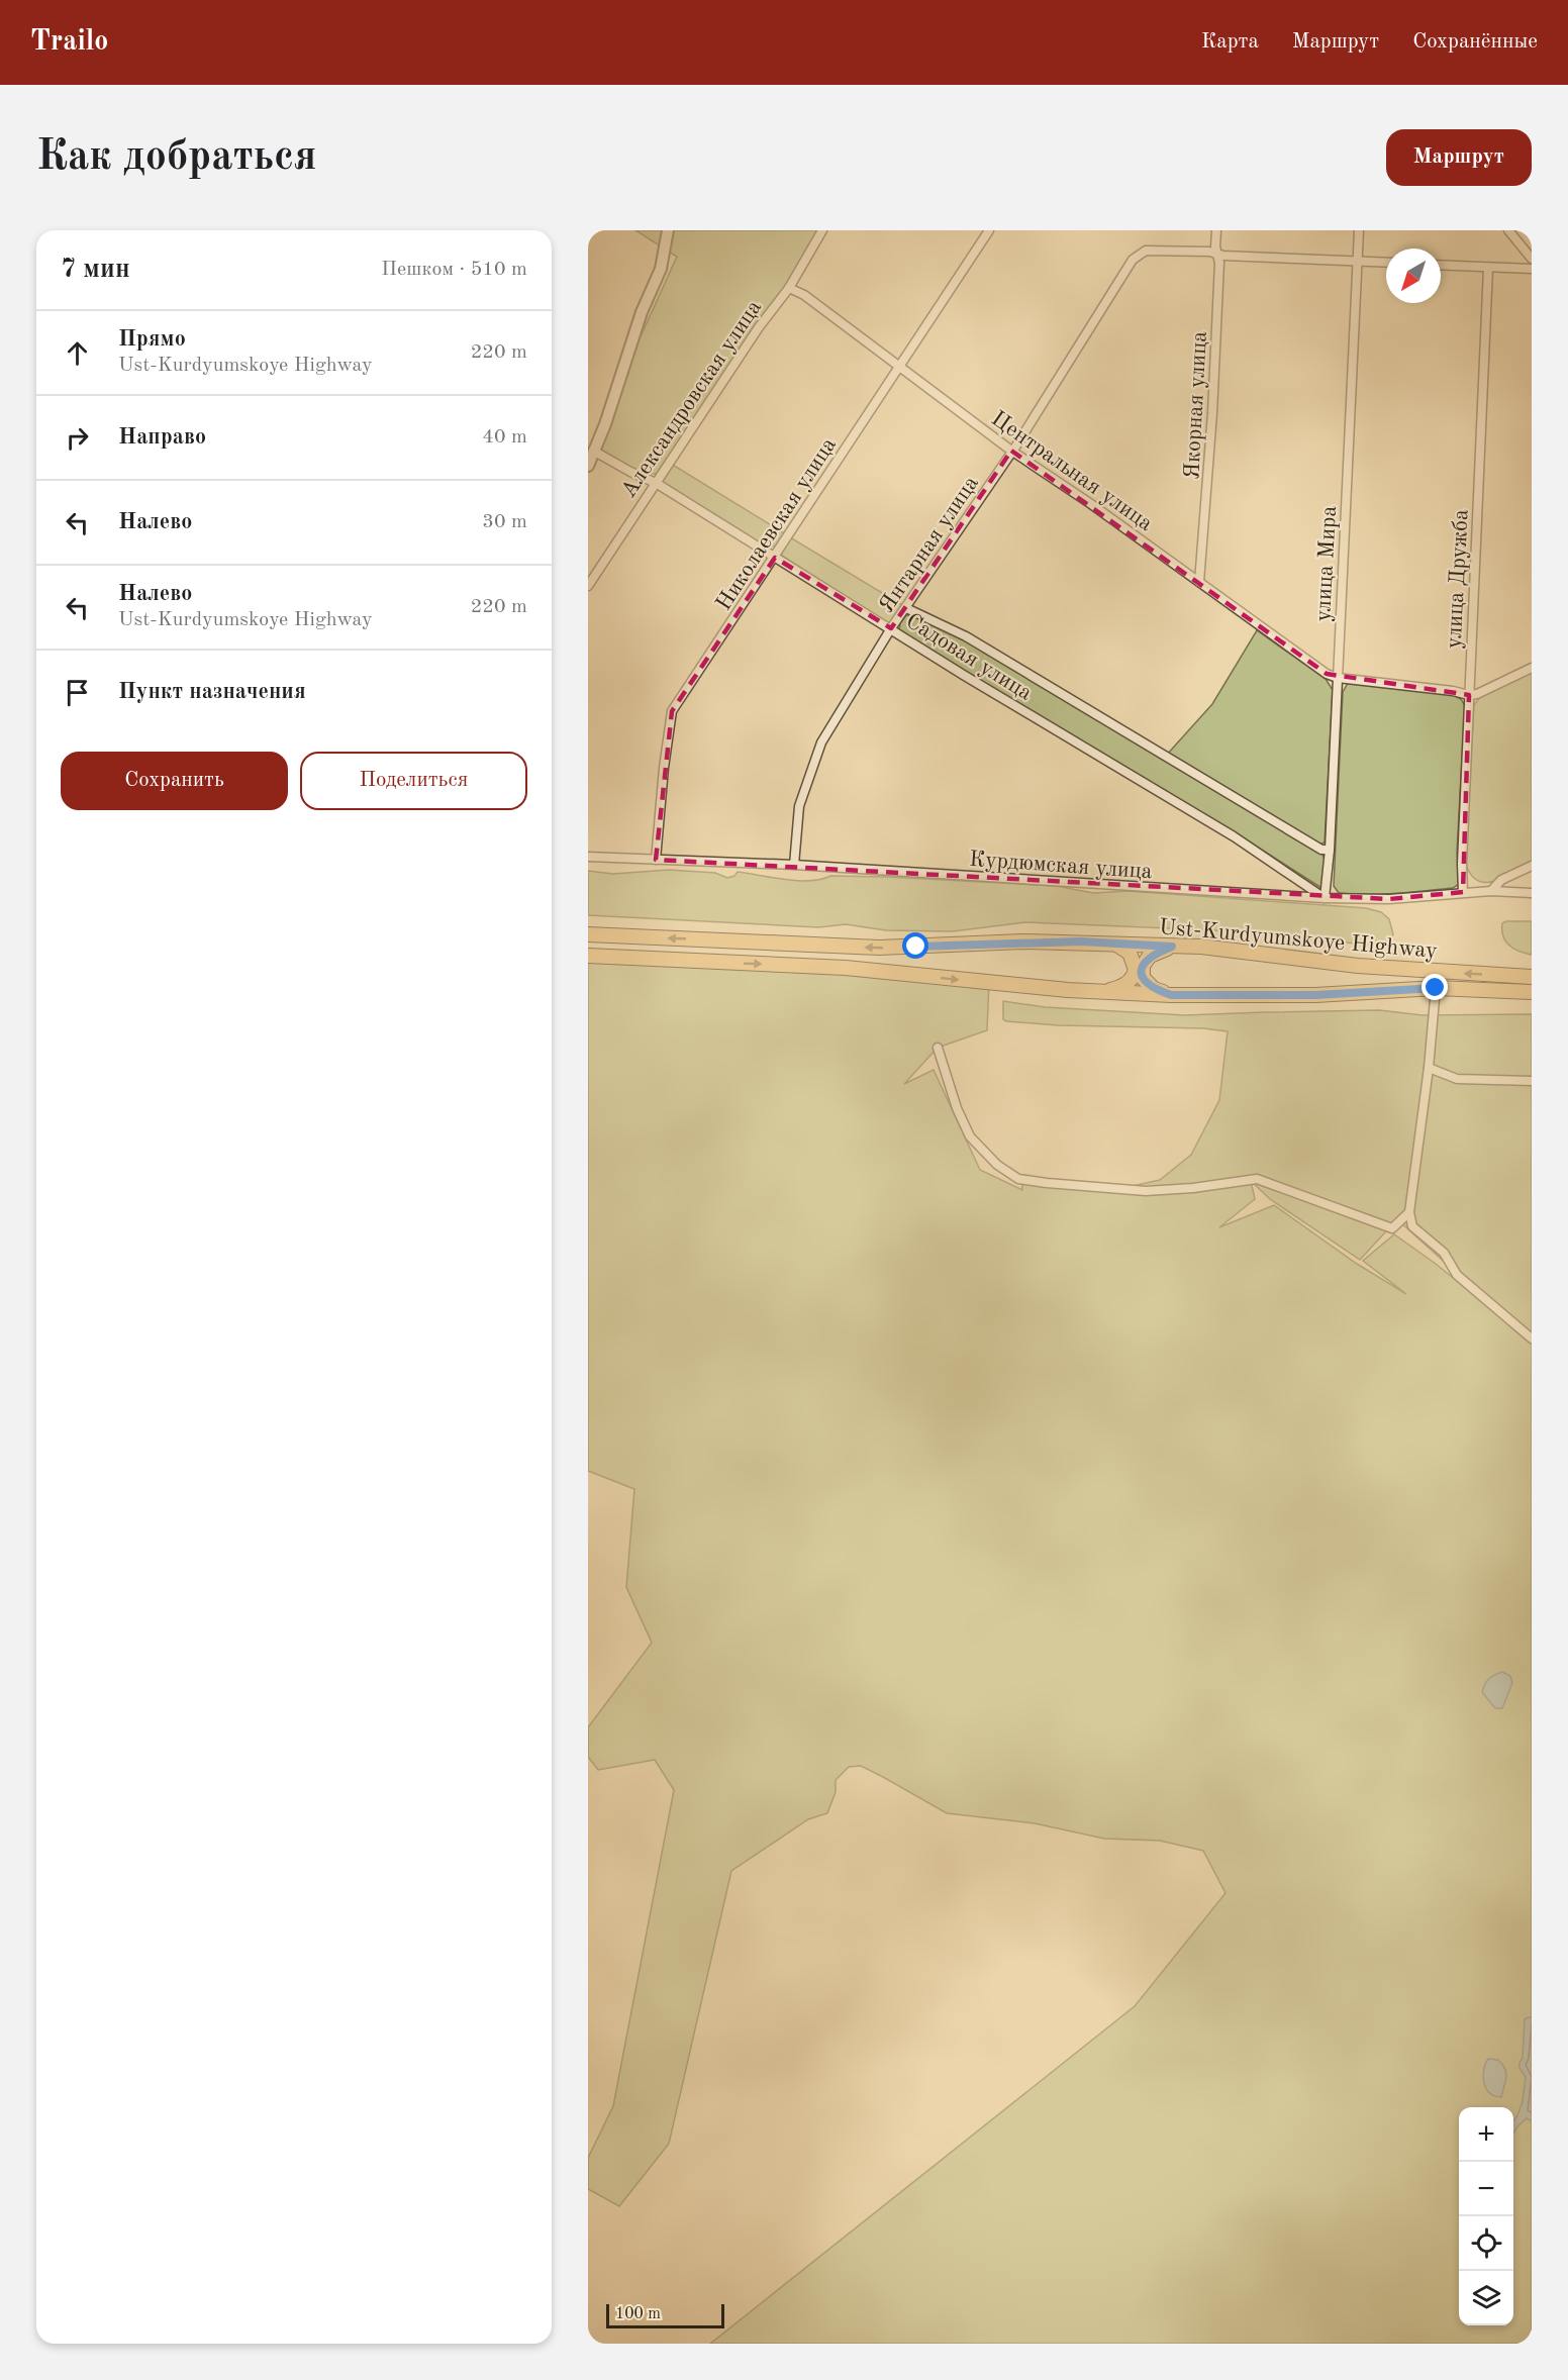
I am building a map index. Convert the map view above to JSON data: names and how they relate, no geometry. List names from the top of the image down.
{
  "streets": {
    "main road": ["Ust-Kurdyumskoye Highway"],
    "street": [
      "Александровская улица",
      "Якорная улица",
      "Центральная улица",
      "Николаевская улица",
      "Янтарная улица",
      "улица Мира",
      "улица Дружба",
      "Садовая улица",
      "Курдюмская улица"
    ]
  },
  "crossings": [
    ["Александровская улица", "Центральная улица"],
    ["Александровская улица", "Садовая улица"],
    ["Якорная улица", "Центральная улица"],
    ["Якорная улица", "Янтарная улица"],
    ["Центральная улица", "Николаевская улица"],
    ["Центральная улица", "Янтарная улица"],
    ["Центральная улица", "улица Мира"],
    ["Николаевская улица", "Садовая улица"],
    ["Николаевская улица", "Курдюмская улица"],
    ["Янтарная улица", "Садовая улица"],
    ["Янтарная улица", "Курдюмская улица"],
    ["улица Мира", "Садовая улица"],
    ["улица Мира", "Курдюмская улица"],
    ["улица Дружба", "Курдюмская улица"],
    ["Садовая улица", "Курдюмская улица"]
  ],
  "scale_bar": "100 m",
  "north": "bottom left",
  "page": {
    "header": "Trailo",
    "nav": ["Карта", "Маршрут", "Сохранённые"],
    "buttons": [
      "Маршрут",
      ["Сохранить", "Поделиться"]
    ],
    "title": "Как добраться",
    "heading": ["7 мин", "Пешком · 510 m"],
    "list": [
      ["Прямо", "Ust-Kurdyumskoye Highway", "220 m"],
      ["Направо", "40 m"],
      ["Налево", "30 m"],
      ["Налево", "Ust-Kurdyumskoye Highway", "220 m"],
      "Пункт назначения"
    ],
    "map_buttons": ["+", "−"],
    "scale": "100 m"
  }
}
